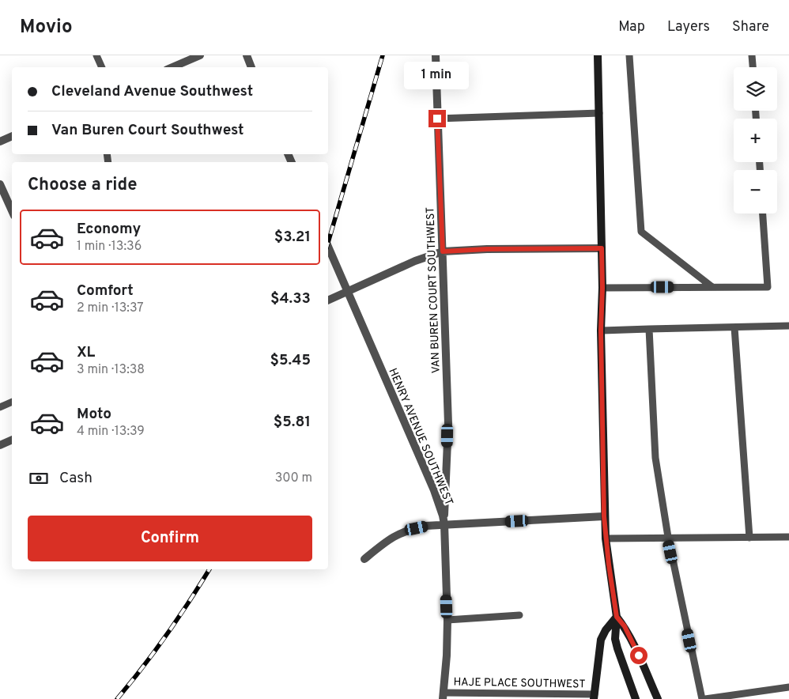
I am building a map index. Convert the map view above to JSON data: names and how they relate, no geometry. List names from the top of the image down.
{
  "streets": {
    "street": ["VAN BUREN COURT SOUTHWEST", "HENRY AVENUE SOUTHWEST"],
    "lane": ["HAJE PLACE SOUTHWEST"]
  },
  "crossings": [
    ["VAN BUREN COURT SOUTHWEST", "HENRY AVENUE SOUTHWEST"],
    ["HENRY AVENUE SOUTHWEST", "HAJE PLACE SOUTHWEST"]
  ],
  "page": {
    "header": "Movio",
    "nav": ["Map", "Layers", "Share"],
    "bubble": "1 min",
    "map_buttons": ["+", "−"],
    "banner": ["Cleveland Avenue Southwest", "Van Buren Court Southwest"],
    "heading": "Choose a ride",
    "list": [
      {
        "name": "Economy",
        "note": "1 min · 13:36",
        "value": "$3.21"
      },
      {
        "name": "Comfort",
        "note": "2 min · 13:37",
        "value": "$4.33"
      },
      {
        "name": "XL",
        "note": "3 min · 13:38",
        "value": "$5.45"
      },
      {
        "name": "Moto",
        "note": "4 min · 13:39",
        "value": "$5.81"
      }
    ],
    "pay": ["Cash", "300 m"],
    "buttons": "Confirm"
  }
}
